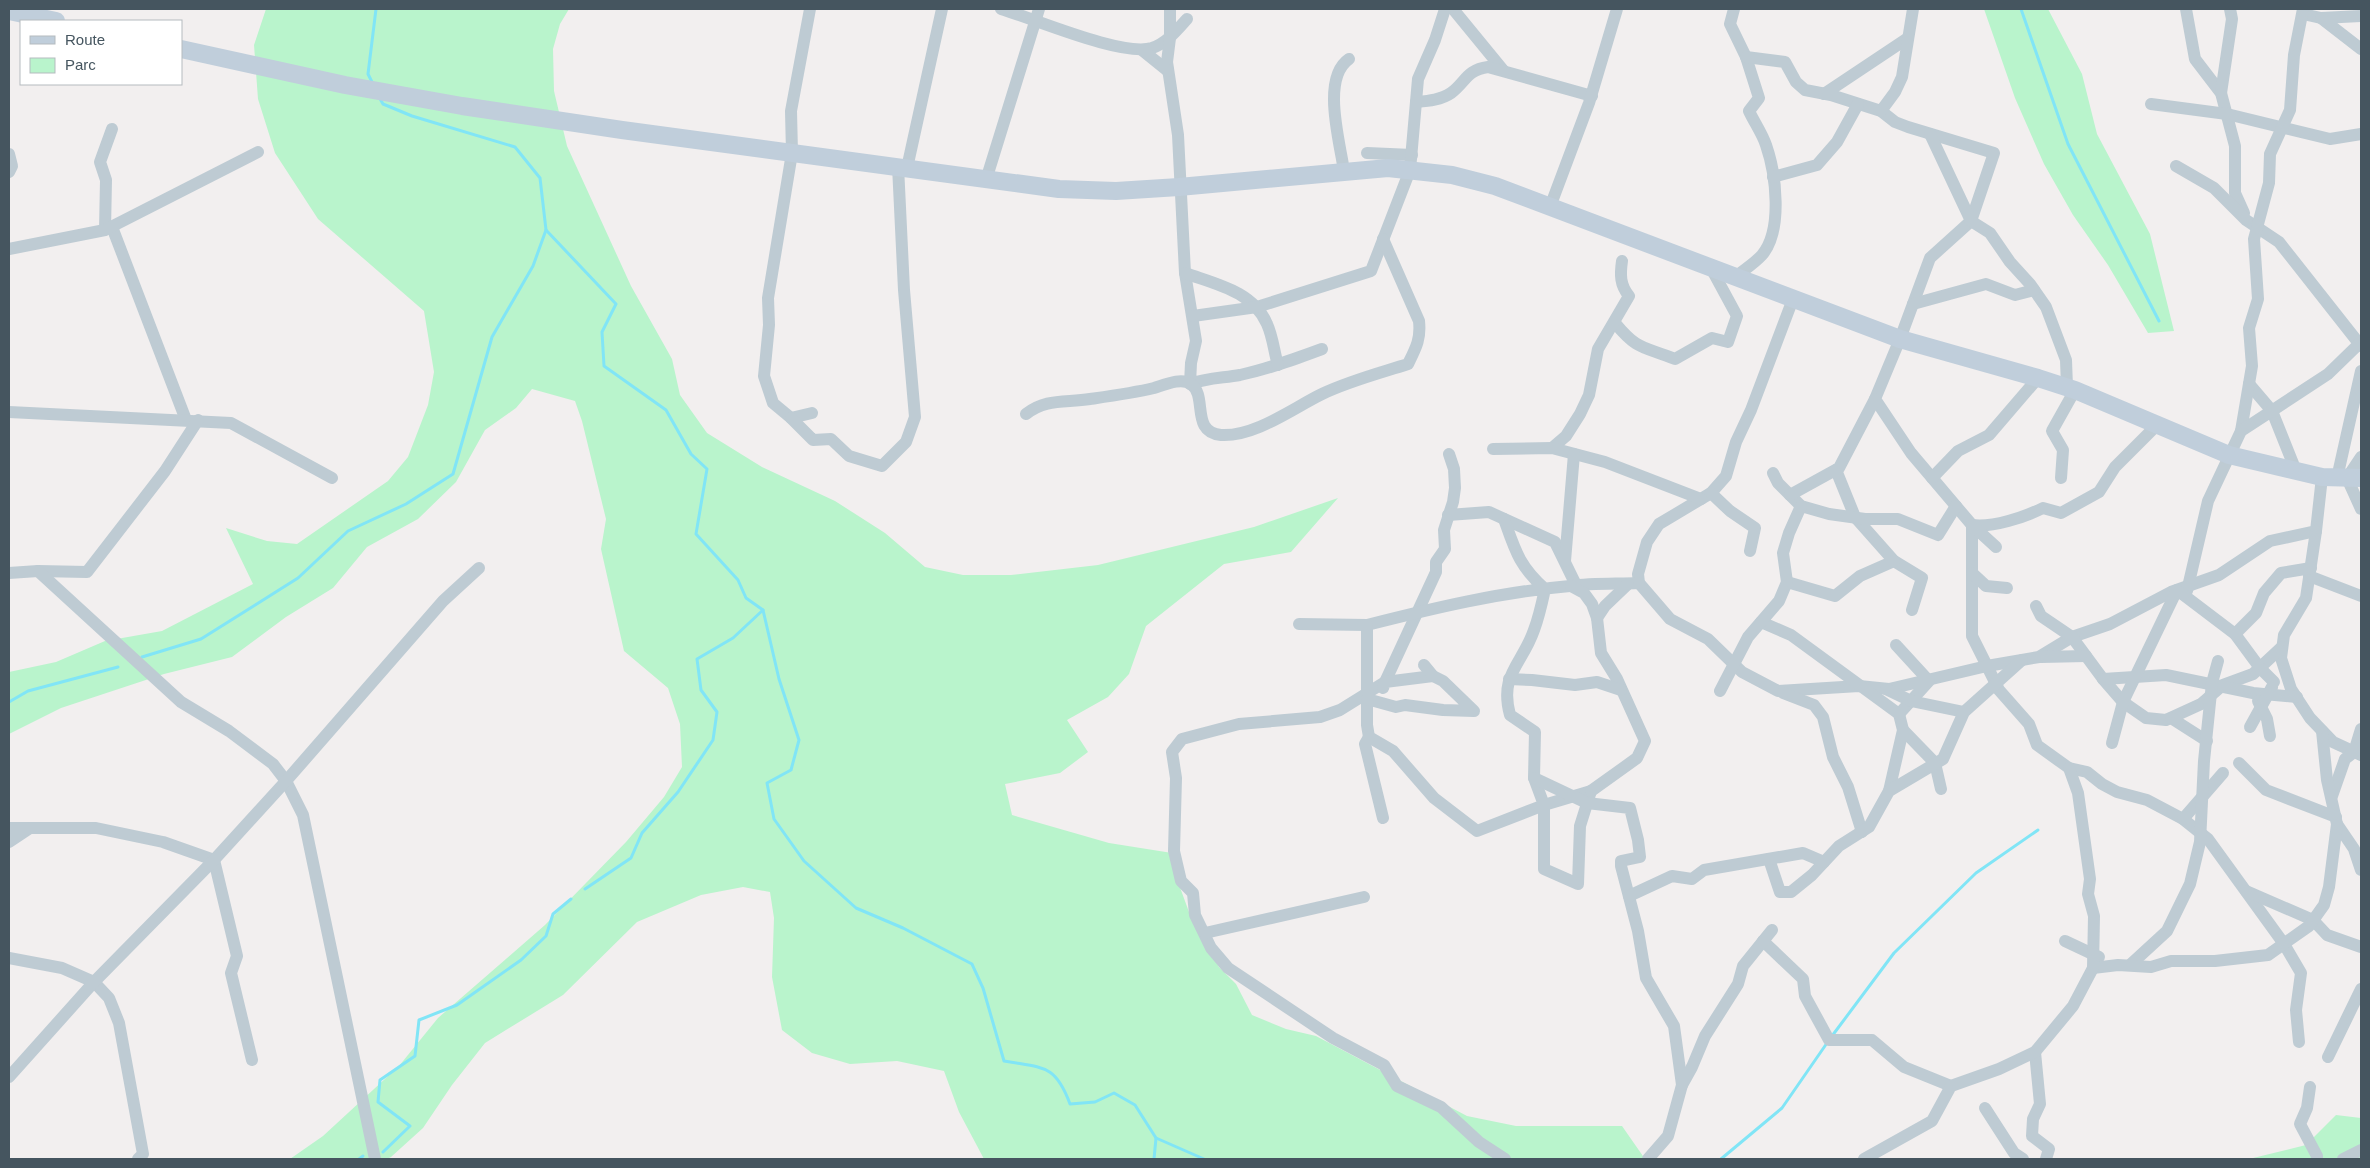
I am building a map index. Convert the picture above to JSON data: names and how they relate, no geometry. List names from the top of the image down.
{
  "legend": ["Route", "Parc"]
}
